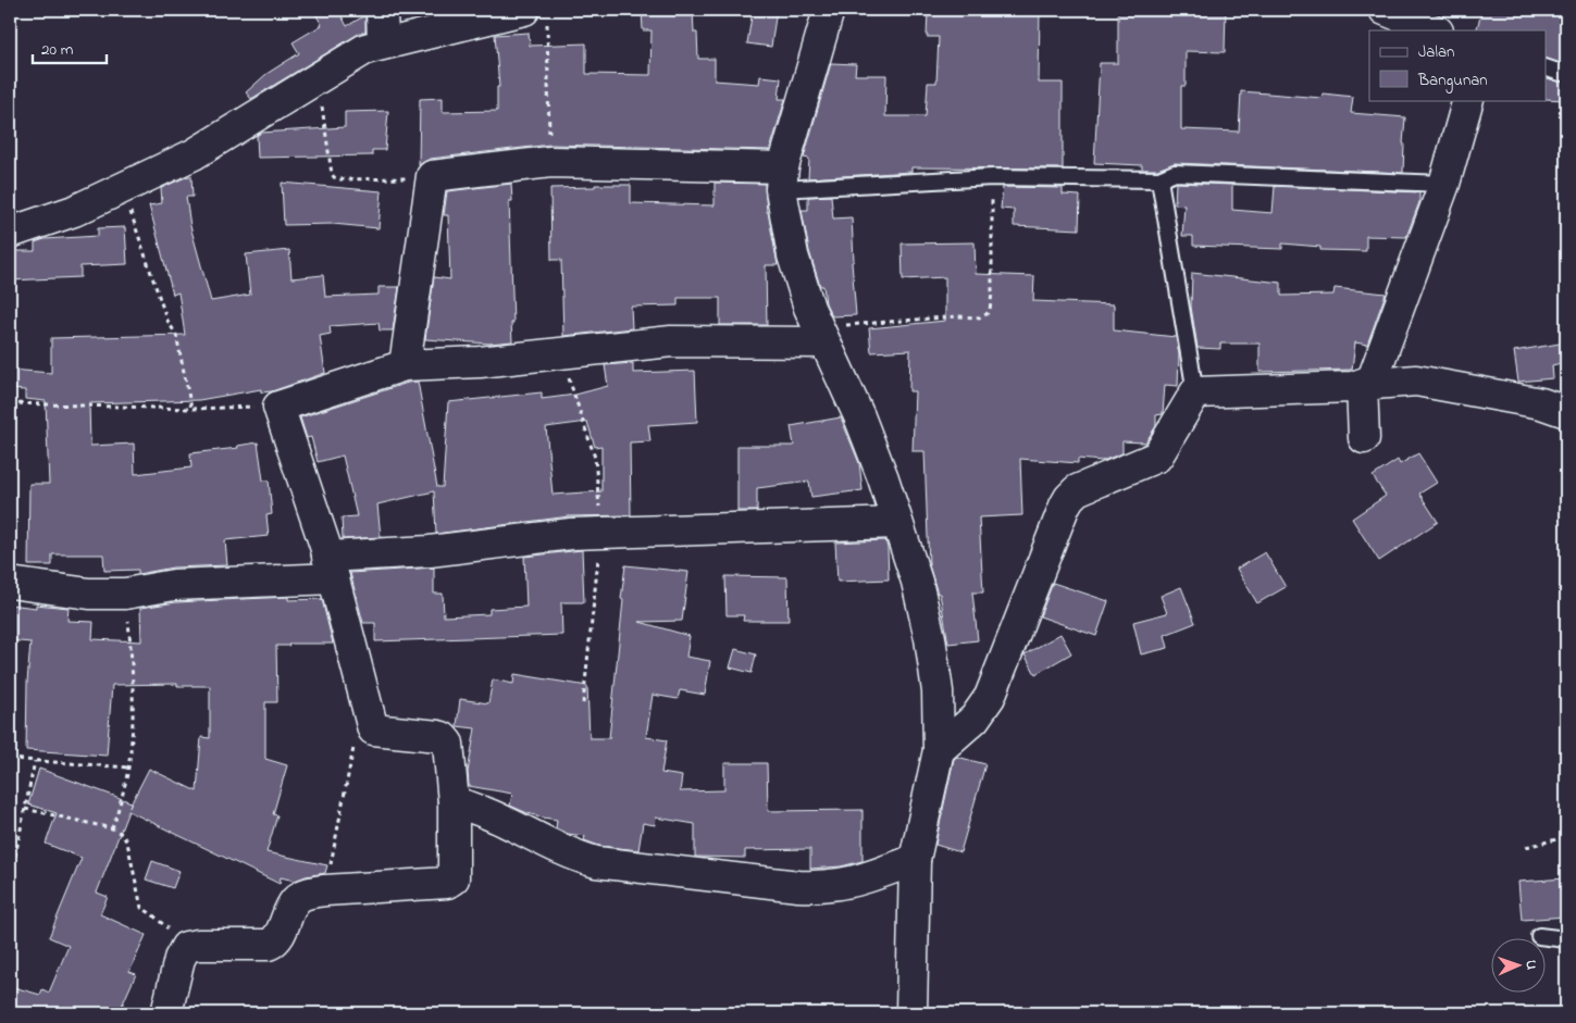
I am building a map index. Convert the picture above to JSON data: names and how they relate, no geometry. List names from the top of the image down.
{
  "legend": ["Jalan", "Bangunan"],
  "scale_bar": "20 m",
  "north": "right"
}
